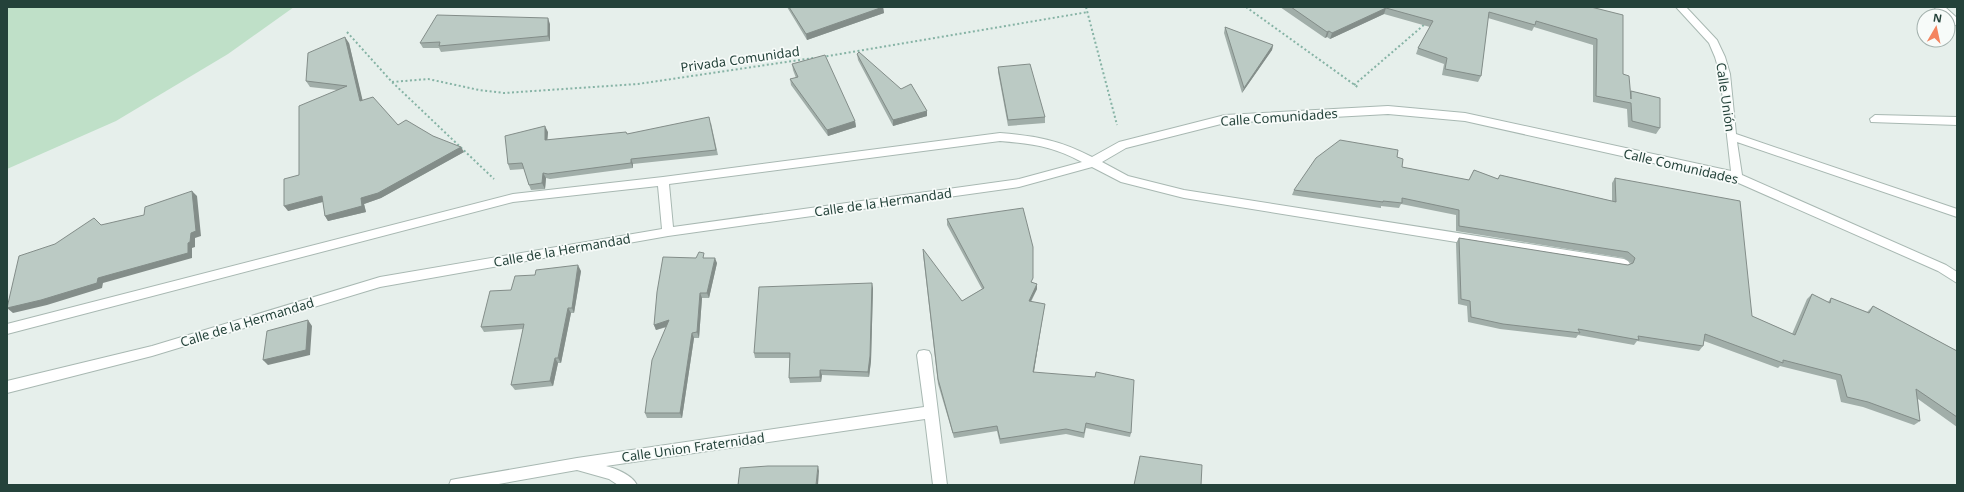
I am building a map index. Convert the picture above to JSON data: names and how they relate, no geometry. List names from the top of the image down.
{
  "streets": {
    "street": [
      "Calle Unión",
      "Calle Comunidades",
      "Calle de la Hermandad",
      "Calle Union Fraternidad"
    ],
    "path": ["Privada Comunidad"]
  },
  "crossings": [
    ["Calle Unión", "Calle Comunidades"],
    ["Calle Comunidades", "Calle de la Hermandad"]
  ],
  "north": "top"
}
